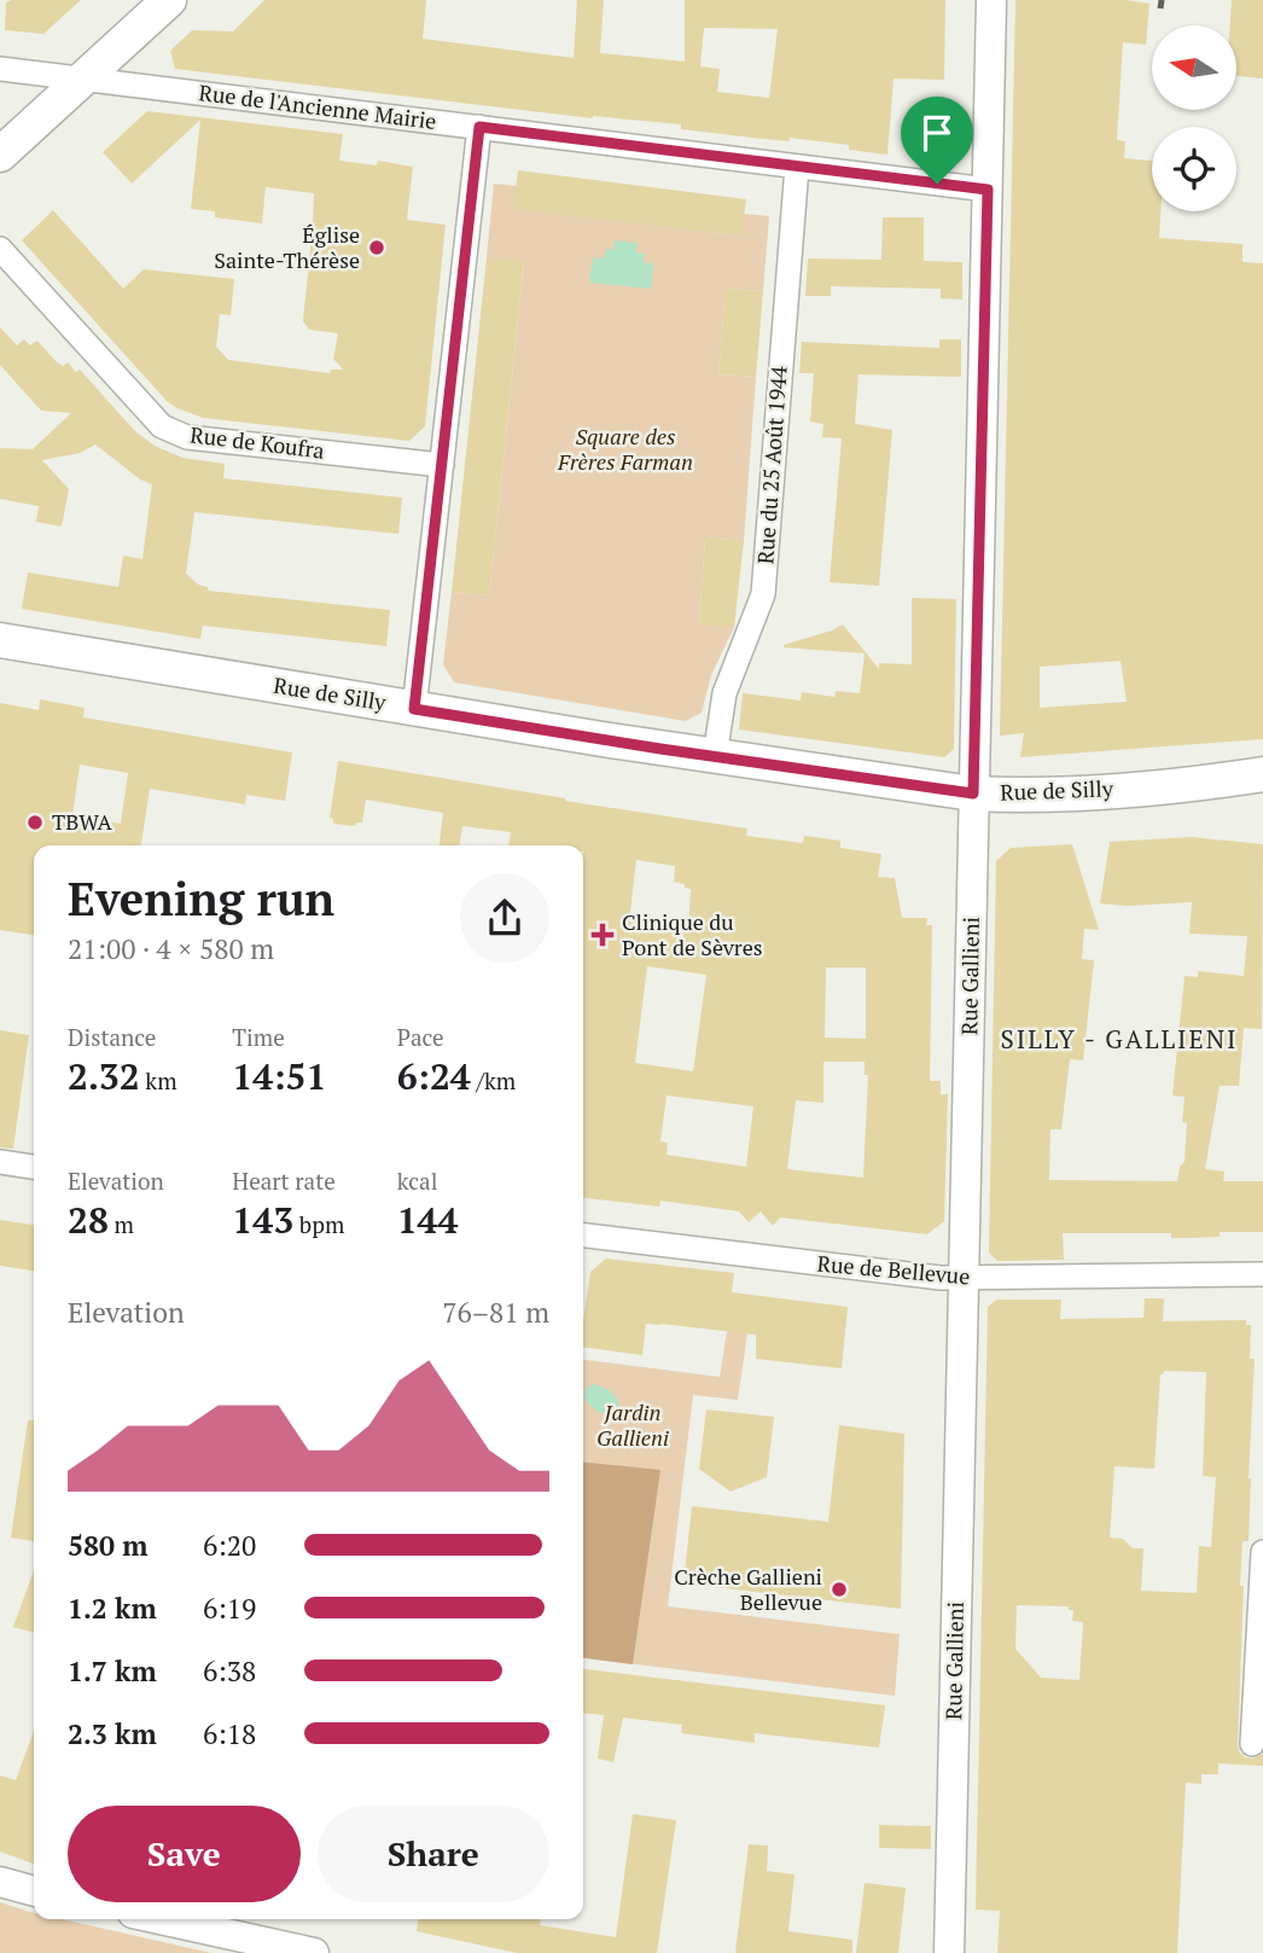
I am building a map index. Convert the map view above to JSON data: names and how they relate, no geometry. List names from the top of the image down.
{
  "streets": {
    "main road": ["Rue de Silly"],
    "street": [
      "Rue de l'Ancienne Mairie",
      "Rue de Koufra",
      "Rue du 25 Août 1944",
      "Rue Gallieni",
      "Rue de Bellevue"
    ]
  },
  "crossings": [
    ["Rue de l'Ancienne Mairie", "Rue du 25 Août 1944"],
    ["Rue de l'Ancienne Mairie", "Rue Gallieni"],
    ["Rue du 25 Août 1944", "Rue de Silly"],
    ["Rue de Silly", "Rue Gallieni"],
    ["Rue Gallieni", "Rue de Bellevue"]
  ],
  "districts": ["SILLY - GALLIENI"],
  "parks": ["Square des Frères Farman", "Jardin Gallieni"],
  "places": {
    "other": ["Église Sainte-Thérèse", "TBWA", "Crèche Gallieni Bellevue"],
    "health": ["Clinique du Pont de Sèvres"]
  },
  "north": "left",
  "page": {
    "heading": ["Evening run", "21:00 · 4 × 580 m"],
    "stats": [
      ["Distance", "2.32 km"],
      ["Time", "14:51"],
      ["Pace", "6:24 /km"],
      ["Elevation", "28 m"],
      ["Heart rate", "143 bpm"],
      ["kcal", "144"]
    ],
    "chart": ["Elevation", "76–81 m"],
    "list": [
      {
        "name": "580 m",
        "note": "6:20"
      },
      {
        "name": "1.2 km",
        "note": "6:19"
      },
      {
        "name": "1.7 km",
        "note": "6:38"
      },
      {
        "name": "2.3 km",
        "note": "6:18"
      }
    ],
    "buttons": ["Save", "Share"]
  }
}
